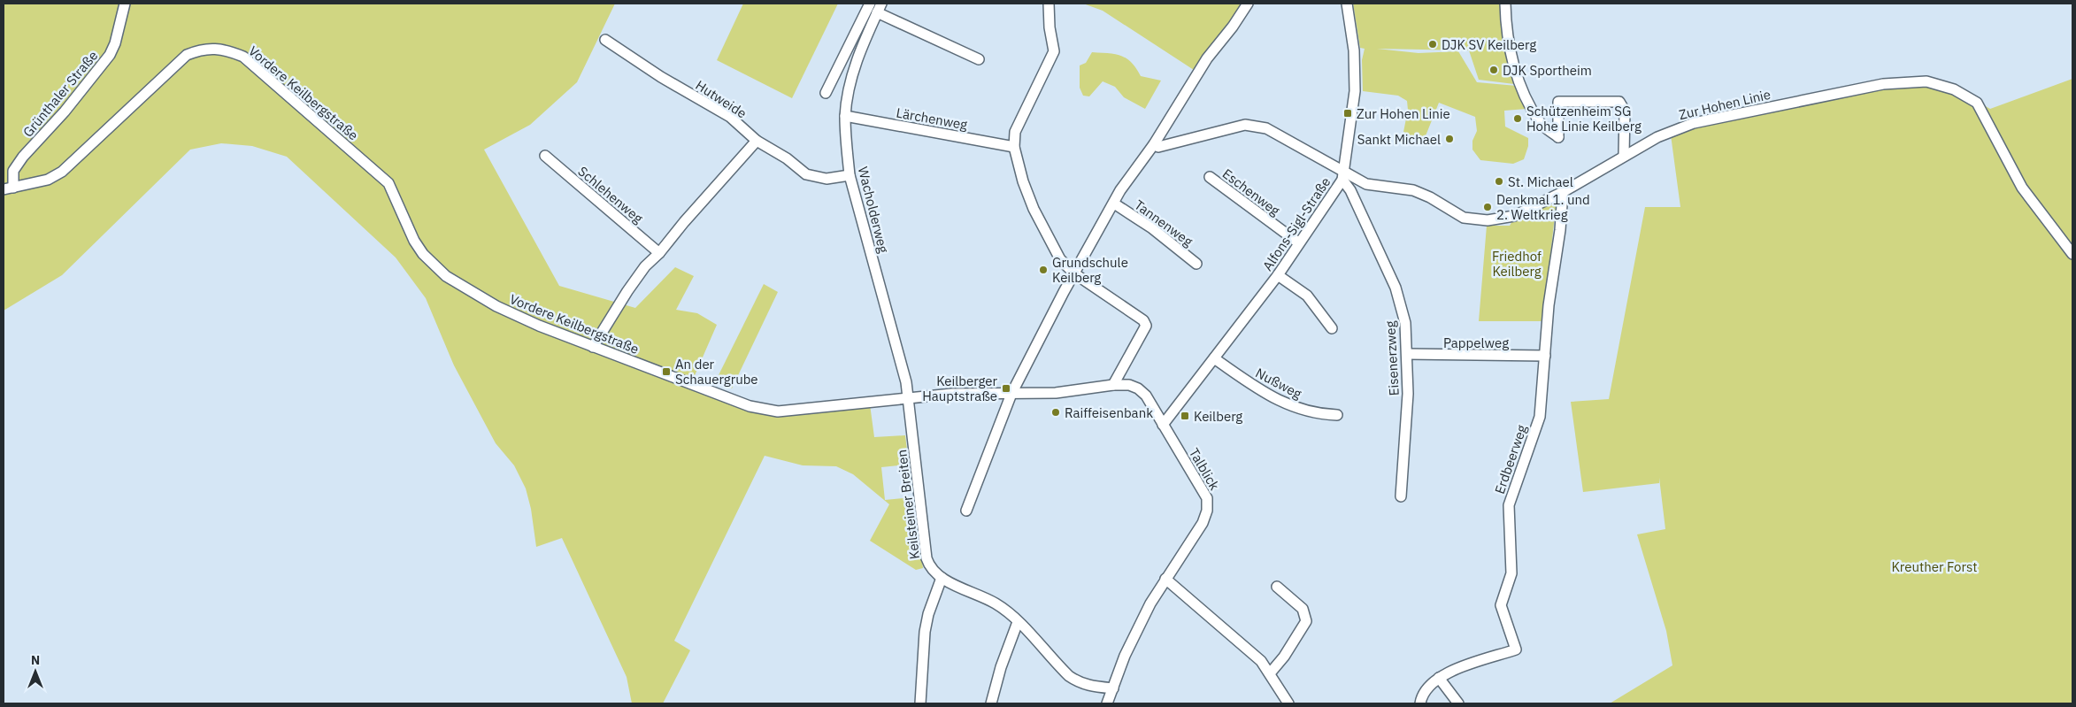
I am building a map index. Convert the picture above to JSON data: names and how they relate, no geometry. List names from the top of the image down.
{
  "streets": {
    "street": [
      "Vordere Keilbergstraße",
      "Grünthaler Straße",
      "Hutweide",
      "Zur Hohen Linie",
      "Lärchenweg",
      "Eschenweg",
      "Schlehenweg",
      "Wacholderweg",
      "Tannenweg",
      "Alfons-Sigl-Straße",
      "Pappelweg",
      "Eisenerzweg",
      "Nußweg",
      "Erdbeerweg",
      "Talblick",
      "Keilsteiner Breiten"
    ]
  },
  "crossings": [
    ["Vordere Keilbergstraße", "Grünthaler Straße"],
    ["Vordere Keilbergstraße", "Wacholderweg"],
    ["Vordere Keilbergstraße", "Talblick"],
    ["Vordere Keilbergstraße", "Keilsteiner Breiten"],
    ["Hutweide", "Wacholderweg"],
    ["Zur Hohen Linie", "Alfons-Sigl-Straße"],
    ["Zur Hohen Linie", "Eisenerzweg"],
    ["Zur Hohen Linie", "Erdbeerweg"],
    ["Lärchenweg", "Wacholderweg"],
    ["Eschenweg", "Alfons-Sigl-Straße"],
    ["Wacholderweg", "Keilsteiner Breiten"],
    ["Alfons-Sigl-Straße", "Eisenerzweg"],
    ["Alfons-Sigl-Straße", "Nußweg"],
    ["Alfons-Sigl-Straße", "Talblick"],
    ["Pappelweg", "Eisenerzweg"],
    ["Pappelweg", "Erdbeerweg"],
    ["Talblick", "Keilsteiner Breiten"]
  ],
  "parks": ["Friedhof Keilberg", "Kreuther Forst"],
  "places": {
    "other": [
      "DJK SV Keilberg",
      "DJK Sportheim",
      "Schützenheim SG Hohe Linie Keilberg",
      "Sankt Michael",
      "St. Michael",
      "Denkmal 1. und 2. Weltkrieg",
      "Grundschule Keilberg",
      "Raiffeisenbank"
    ],
    "transit": [
      "Zur Hohen Linie",
      "An der Schauergrube",
      "Keilberger Hauptstraße",
      "Keilberg"
    ]
  },
  "north": "top"
}
